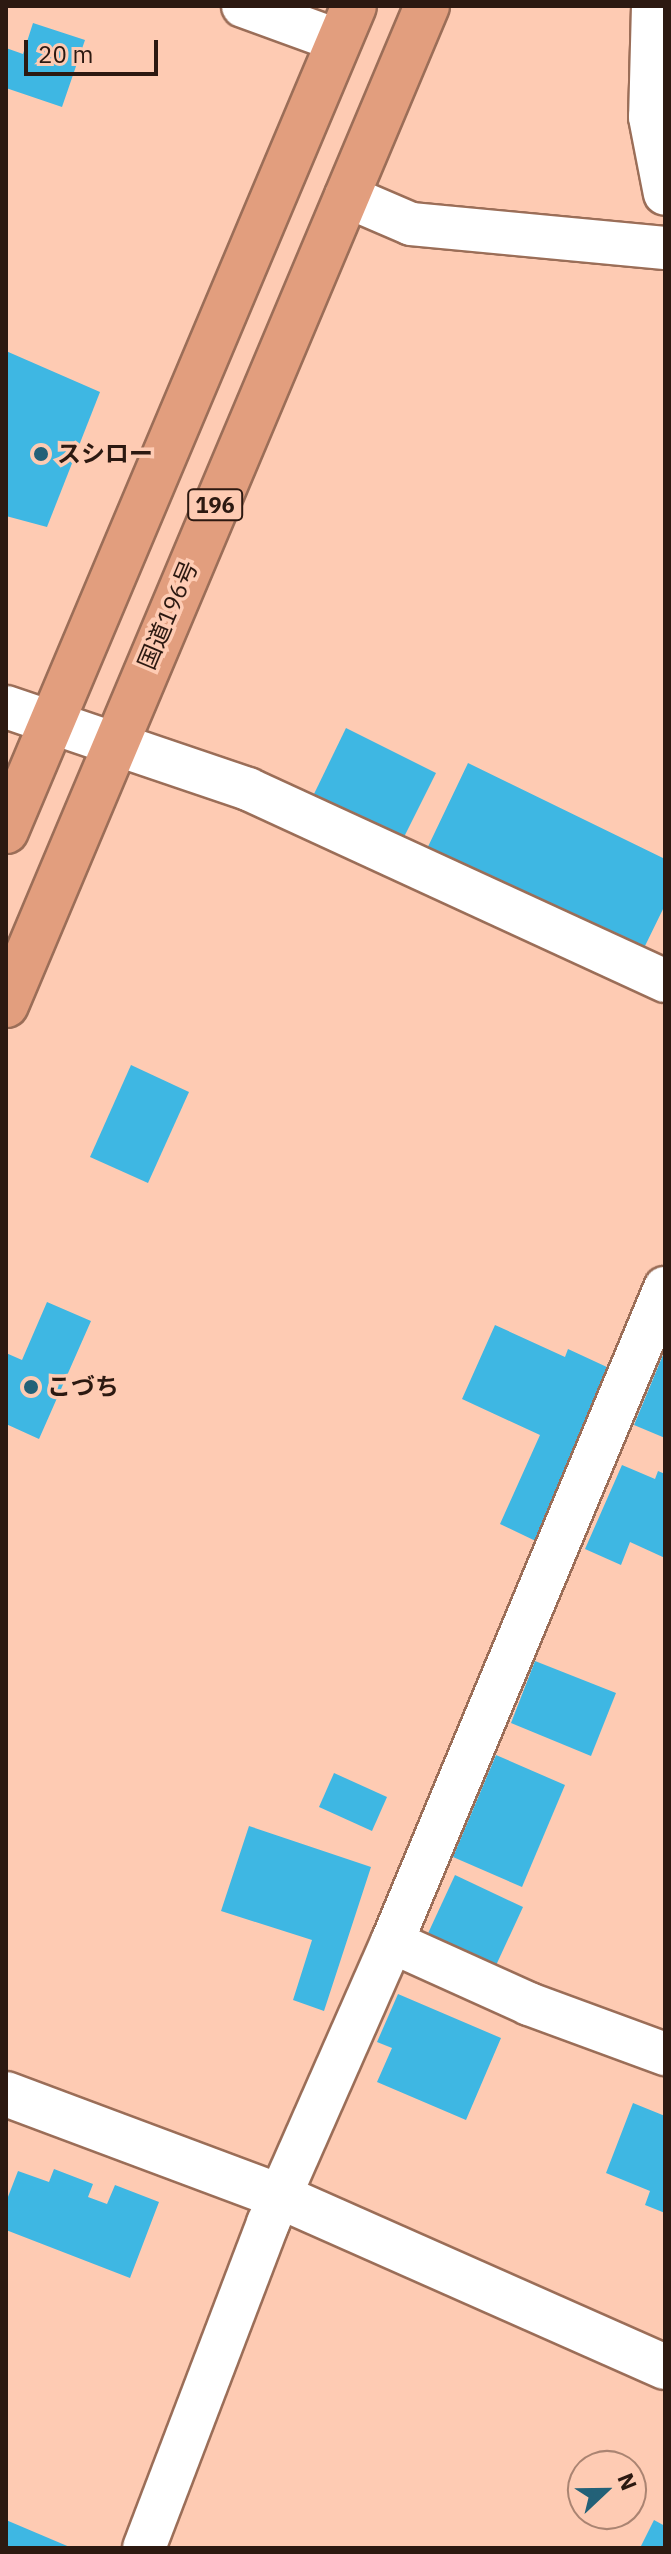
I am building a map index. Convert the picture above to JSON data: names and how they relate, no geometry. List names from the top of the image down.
{
  "streets": {
    "highway": ["196", "国道196号"]
  },
  "places": ["スシロー", "こづち"],
  "scale_bar": "20 m",
  "north": "right"
}
